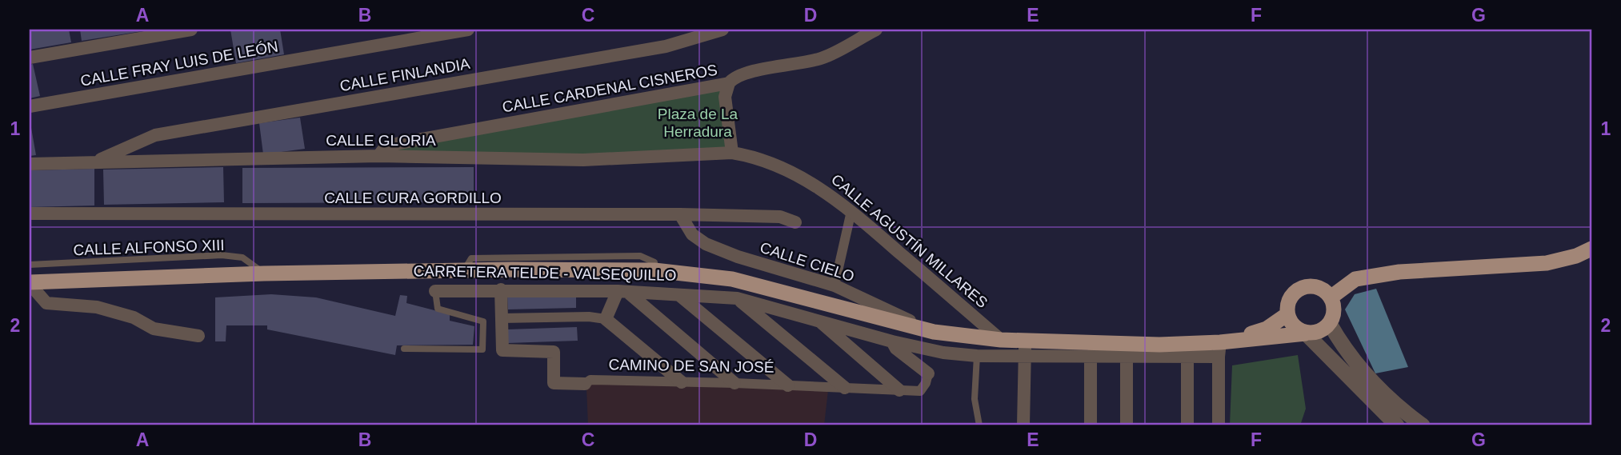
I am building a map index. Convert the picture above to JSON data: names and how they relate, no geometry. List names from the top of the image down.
{
  "streets": {
    "main road": ["CARRETERA TELDE - VALSEQUILLO"],
    "street": [
      "CALLE FRAY LUIS DE LEÓN",
      "CALLE FINLANDIA",
      "CALLE CARDENAL CISNEROS",
      "CALLE GLORIA",
      "CALLE CURA GORDILLO",
      "CALLE AGUSTÍN MILLARES",
      "CALLE CIELO",
      "CAMINO DE SAN JOSÉ"
    ],
    "lane": ["CALLE ALFONSO XIII"]
  },
  "crossings": [
    ["CALLE FINLANDIA", "CALLE GLORIA"],
    ["CALLE CARDENAL CISNEROS", "CALLE GLORIA"],
    ["CALLE GLORIA", "CALLE AGUSTÍN MILLARES"],
    ["CALLE CURA GORDILLO", "CALLE CIELO"],
    ["CALLE AGUSTÍN MILLARES", "CARRETERA TELDE - VALSEQUILLO"],
    ["CALLE ALFONSO XIII", "CARRETERA TELDE - VALSEQUILLO"],
    ["CALLE CIELO", "CARRETERA TELDE - VALSEQUILLO"]
  ],
  "parks": ["Plaza de La Herradura"],
  "grid": {
    "columns": [
      "A",
      "B",
      "C",
      "D",
      "E",
      "F",
      "G"
    ],
    "rows": ["1", "2"]
  }
}
